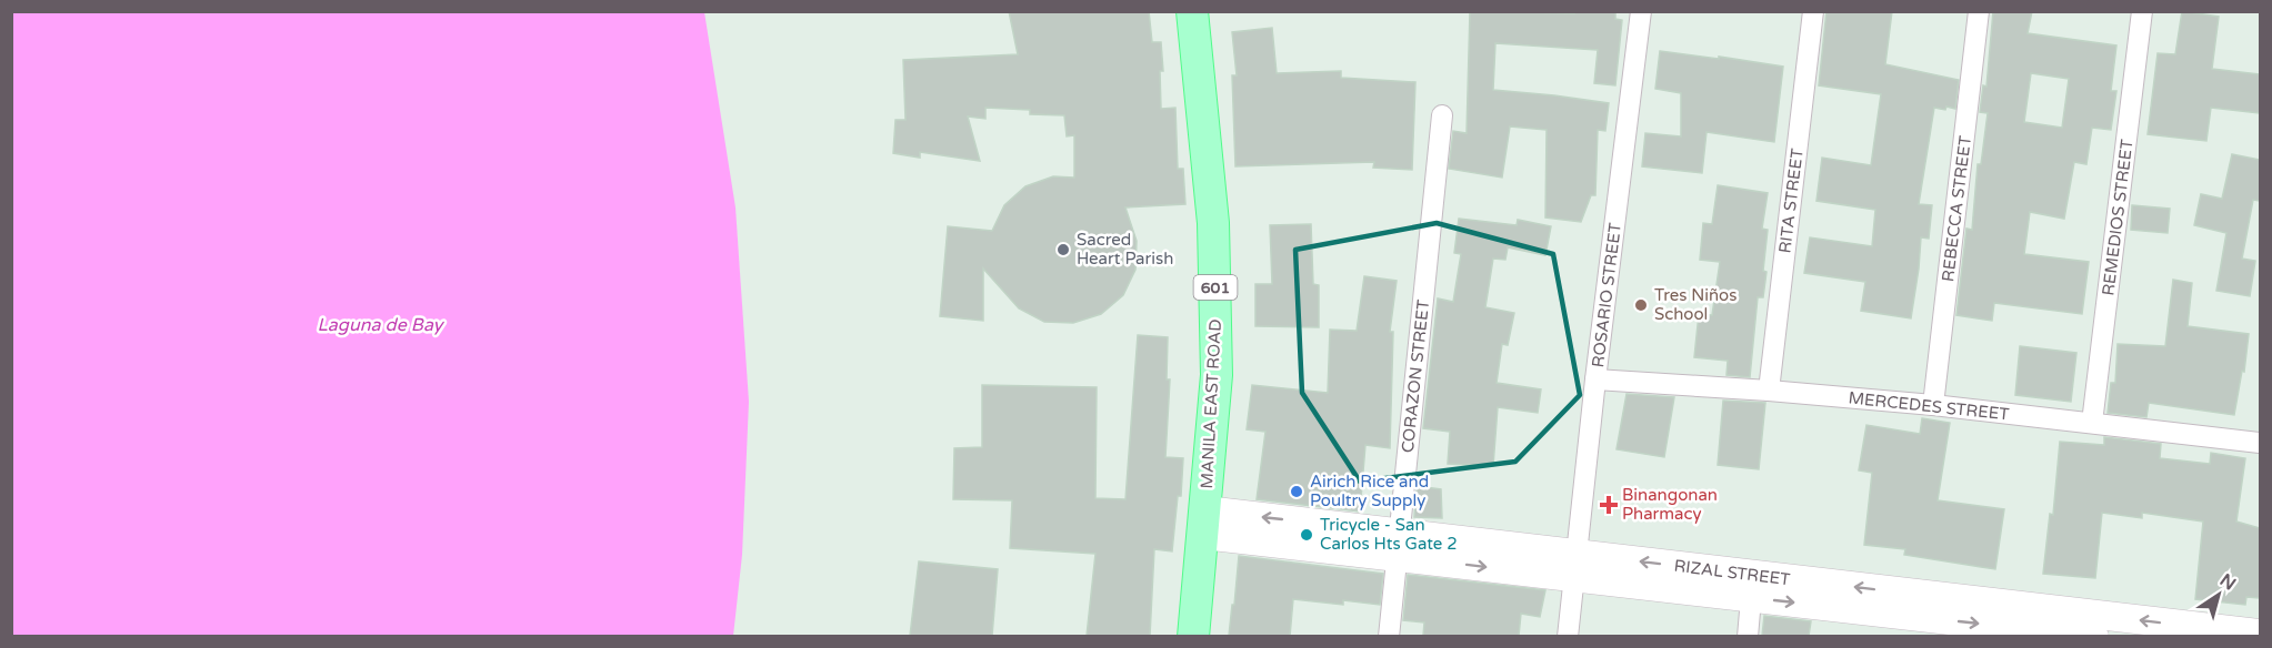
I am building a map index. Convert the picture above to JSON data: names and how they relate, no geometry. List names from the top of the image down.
{
  "streets": {
    "main road": ["601", "MANILA EAST ROAD"],
    "street": [
      "RITA STREET",
      "REBECCA STREET",
      "REMEDIOS STREET",
      "ROSARIO STREET",
      "CORAZON STREET",
      "MERCEDES STREET",
      "RIZAL STREET"
    ]
  },
  "crossings": [
    ["RITA STREET", "MERCEDES STREET"],
    ["REBECCA STREET", "MERCEDES STREET"],
    ["REMEDIOS STREET", "MERCEDES STREET"],
    ["ROSARIO STREET", "MERCEDES STREET"],
    ["ROSARIO STREET", "RIZAL STREET"],
    ["CORAZON STREET", "RIZAL STREET"],
    ["MANILA EAST ROAD", "RIZAL STREET"]
  ],
  "water": ["Laguna de Bay"],
  "places": {
    "other": [
      "Sacred Heart Parish",
      "Tres Niños School",
      "Airich Rice and Poultry Supply",
      "Tricycle - San Carlos Hts Gate 2"
    ],
    "health": ["Binangonan Pharmacy"]
  },
  "north": "top right"
}
